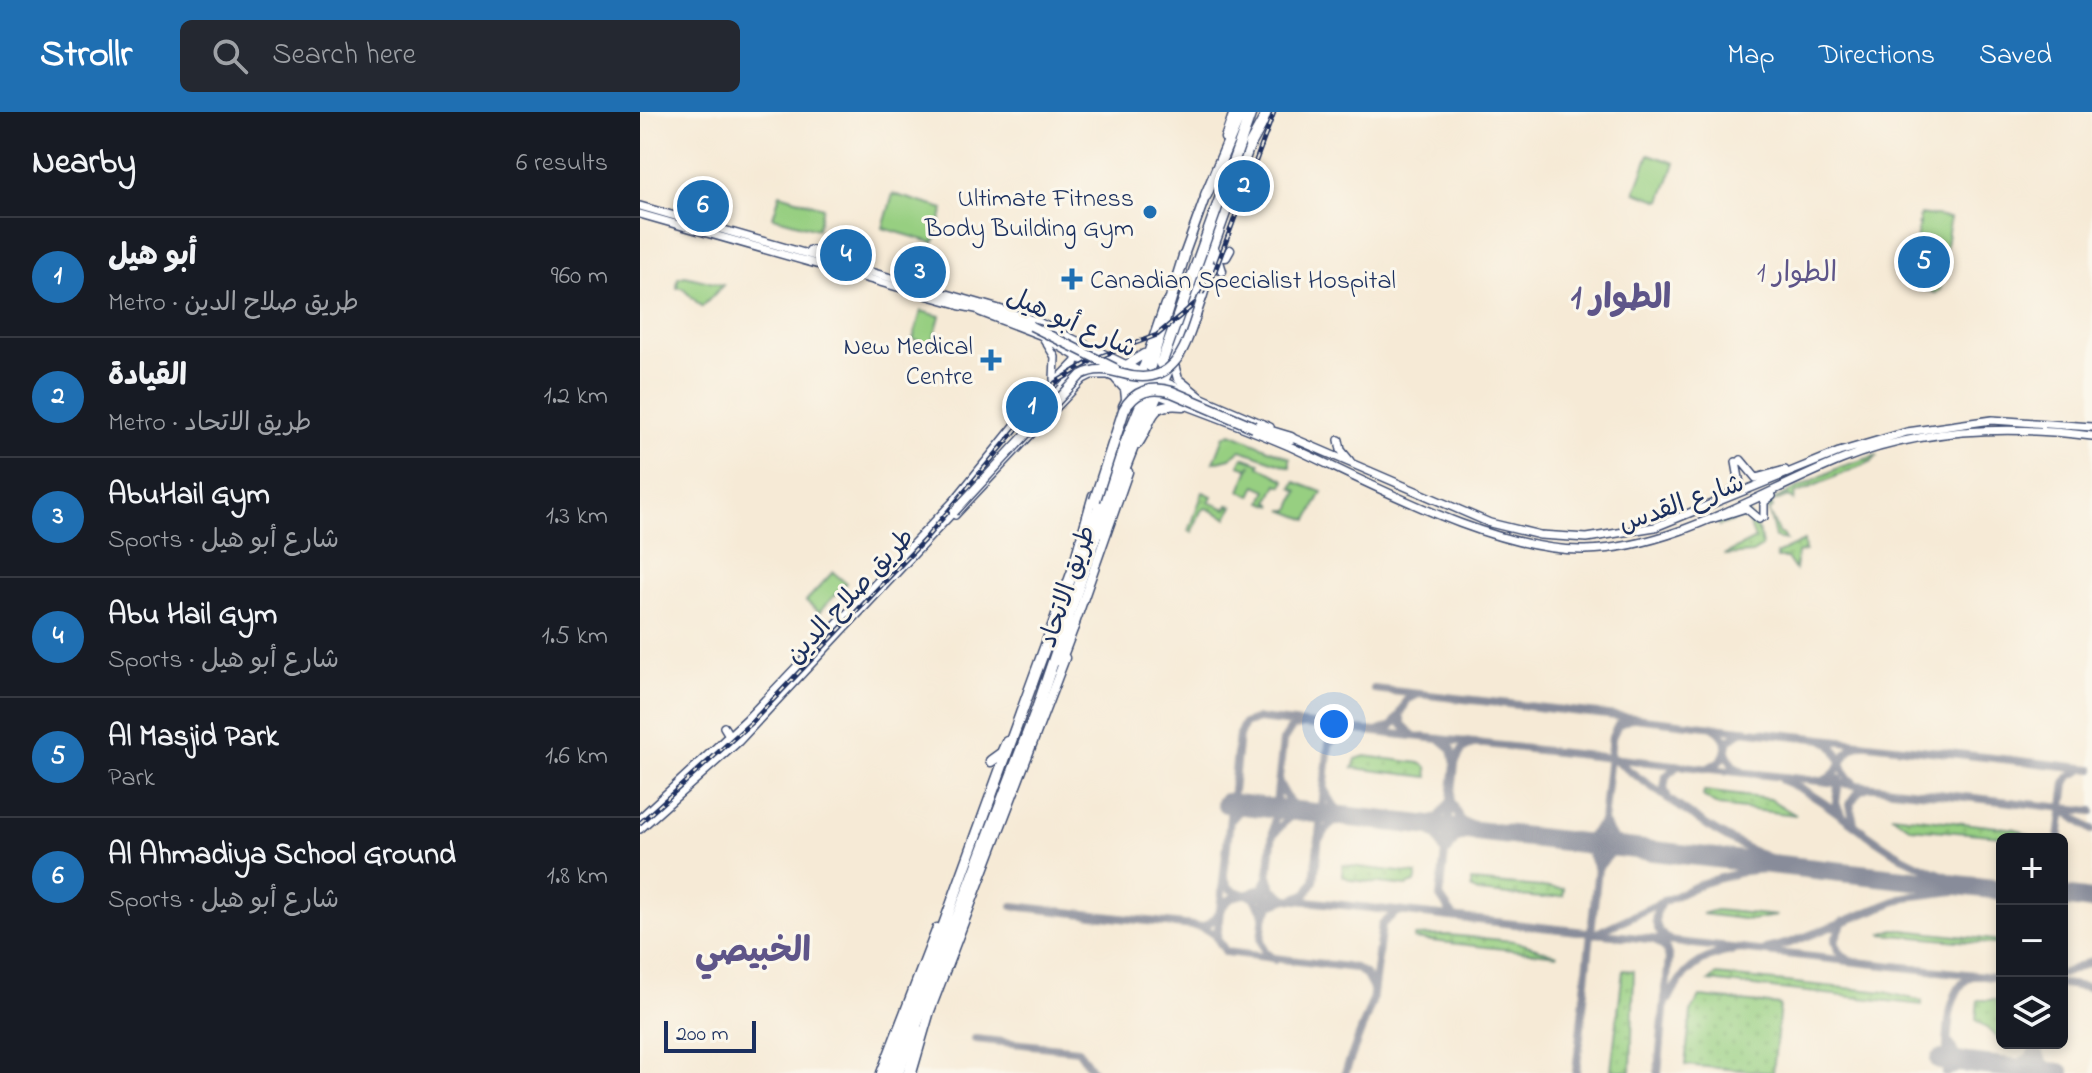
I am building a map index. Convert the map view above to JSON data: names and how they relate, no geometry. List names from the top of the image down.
{
  "streets": {
    "highway": ["طريق الاتحاد"],
    "main road": ["شارع أبو هيل", "شارع القدس", "طريق صلاح الدين"]
  },
  "crossings": [
    ["شارع أبو هيل", "شارع القدس"],
    ["شارع أبو هيل", "طريق الاتحاد"],
    ["شارع أبو هيل", "طريق صلاح الدين"],
    ["شارع القدس", "طريق الاتحاد"]
  ],
  "districts": ["الطوار 1", "الطوار 1", "الخبيصي"],
  "places": {
    "other": ["Ultimate Fitness Body Building Gym"],
    "health": ["Canadian Specialist Hospital", "New Medical Centre"]
  },
  "scale_bar": "200 m",
  "page": {
    "header": "Strollr",
    "search": "Search here",
    "nav": ["Map", "Directions", "Saved"],
    "heading": ["Nearby", "6 results"],
    "pins": [
      "2",
      "6",
      "4",
      "5",
      "3",
      "1"
    ],
    "list": [
      {
        "mark": "1",
        "name": "أبو هيل",
        "note": "Metro · طريق صلاح الدين",
        "value": "960 m"
      },
      {
        "mark": "2",
        "name": "القيادة",
        "note": "Metro · طريق الاتحاد",
        "value": "1.2 km"
      },
      {
        "mark": "3",
        "name": "AbuHail Gym",
        "note": "Sports · شارع أبو هيل",
        "value": "1.3 km"
      },
      {
        "mark": "4",
        "name": "Abu Hail Gym",
        "note": "Sports · شارع أبو هيل",
        "value": "1.5 km"
      },
      {
        "mark": "5",
        "name": "Al Masjid Park",
        "note": "Park",
        "value": "1.6 km"
      },
      {
        "mark": "6",
        "name": "Al Ahmadiya School Ground",
        "note": "Sports · شارع أبو هيل",
        "value": "1.8 km"
      }
    ],
    "map_buttons": ["+", "−"],
    "scale": "200 m"
  }
}
